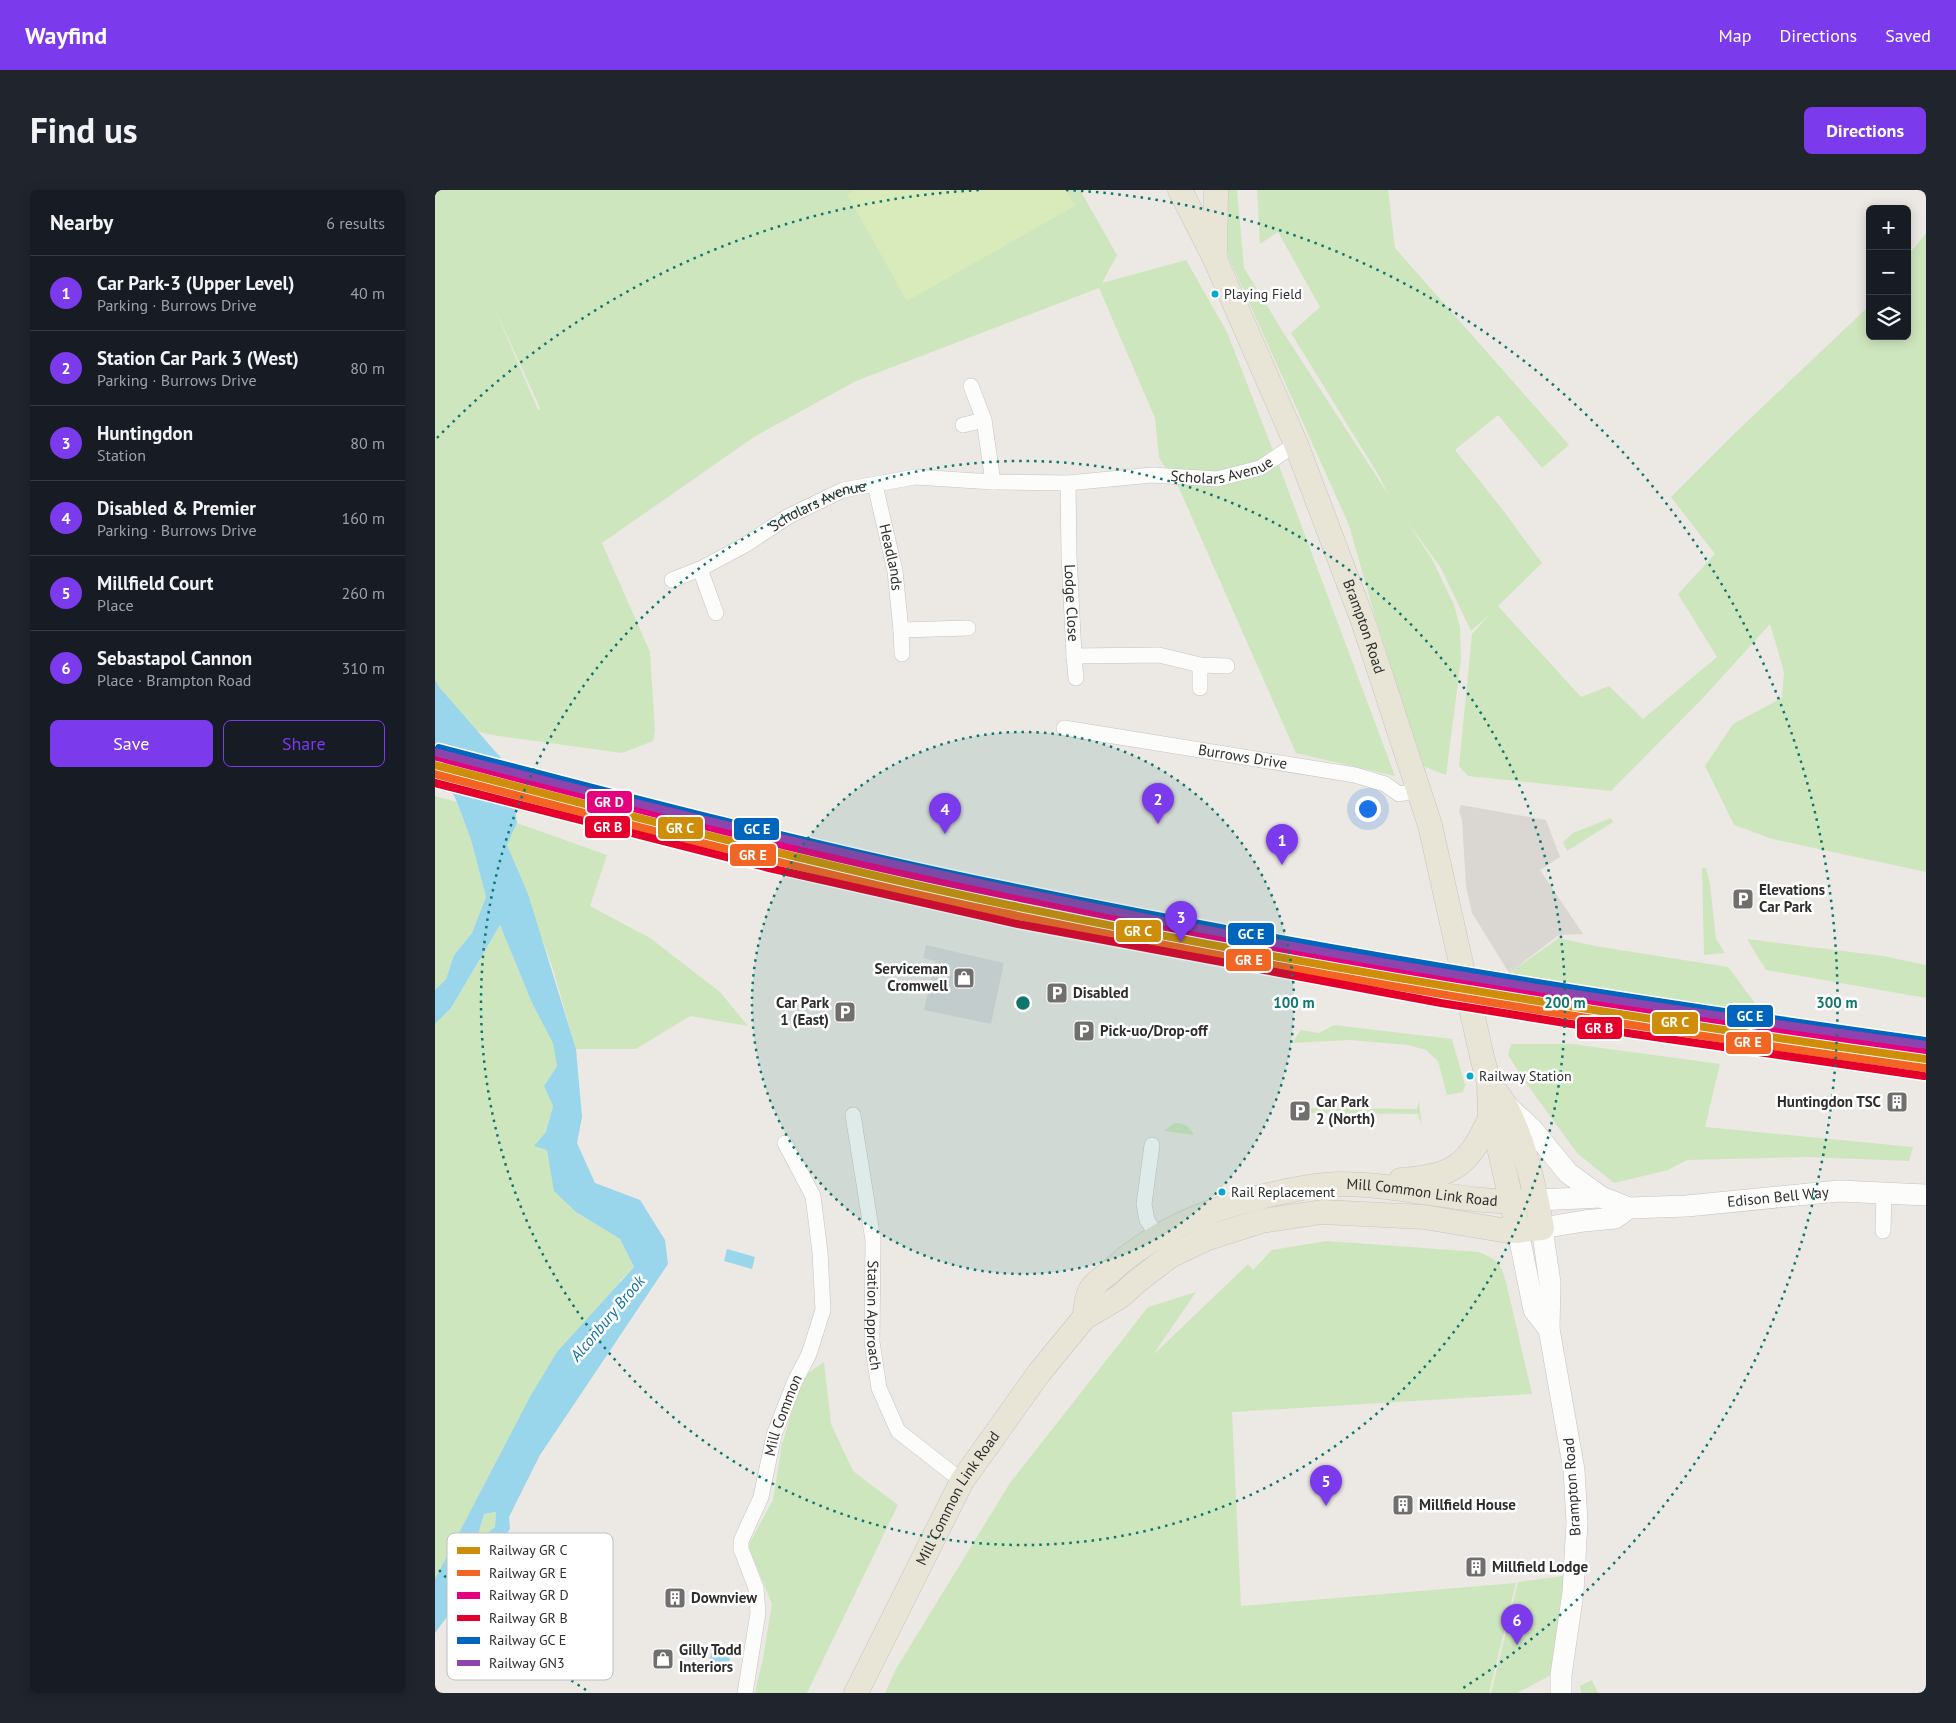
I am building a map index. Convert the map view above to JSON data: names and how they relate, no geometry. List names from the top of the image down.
{
  "streets": {
    "main road": ["Brampton Road", "Mill Common Link Road", "Edison Bell Way"],
    "street": [
      "Scholars Avenue",
      "Headlands",
      "Lodge Close",
      "Burrows Drive",
      "Station Approach",
      "Mill Common"
    ]
  },
  "crossings": [
    ["Scholars Avenue", "Headlands"],
    ["Scholars Avenue", "Lodge Close"],
    ["Scholars Avenue", "Brampton Road"],
    ["Brampton Road", "Burrows Drive"],
    ["Brampton Road", "Mill Common Link Road"],
    ["Brampton Road", "Edison Bell Way"],
    ["Mill Common Link Road", "Edison Bell Way"],
    ["Mill Common Link Road", "Station Approach"]
  ],
  "water": ["Alconbury Brook"],
  "places": {
    "other": ["Playing Field", "Railway Station", "Rail Replacement"],
    "parking": [
      "Elevations Car Park",
      "Disabled",
      "Car Park 1 (East)",
      "Pick-uo/Drop-off",
      "Car Park 2 (North)"
    ],
    "shop": ["Serviceman Cromwell", "Gilly Todd Interiors"],
    "building": [
      "Huntingdon TSC",
      "Millfield House",
      "Millfield Lodge",
      "Downview"
    ]
  },
  "lines": ["rail line GN3"],
  "legend": [
    "Railway GR C",
    "Railway GR E",
    "Railway GR D",
    "Railway GR B",
    "Railway GC E",
    "Railway GN3"
  ],
  "page": {
    "header": "Wayfind",
    "nav": ["Map", "Directions", "Saved"],
    "title": "Find us",
    "buttons": [
      "Directions",
      ["Save", "Share"]
    ],
    "heading": ["Nearby", "6 results"],
    "map_buttons": ["+", "−"],
    "list": [
      {
        "mark": "1",
        "name": "Car Park-3 (Upper Level)",
        "note": "Parking · Burrows Drive",
        "value": "40 m"
      },
      {
        "mark": "2",
        "name": "Station Car Park 3 (West)",
        "note": "Parking · Burrows Drive",
        "value": "80 m"
      },
      {
        "mark": "3",
        "name": "Huntingdon",
        "note": "Station",
        "value": "80 m"
      },
      {
        "mark": "4",
        "name": "Disabled & Premier",
        "note": "Parking · Burrows Drive",
        "value": "160 m"
      },
      {
        "mark": "5",
        "name": "Millfield Court",
        "note": "Place",
        "value": "260 m"
      },
      {
        "mark": "6",
        "name": "Sebastapol Cannon",
        "note": "Place · Brampton Road",
        "value": "310 m"
      }
    ],
    "pins": [
      "2",
      "4",
      "1",
      "3",
      "5",
      "6"
    ]
  },
  "rings": ["100 m", "200 m", "300 m"]
}
